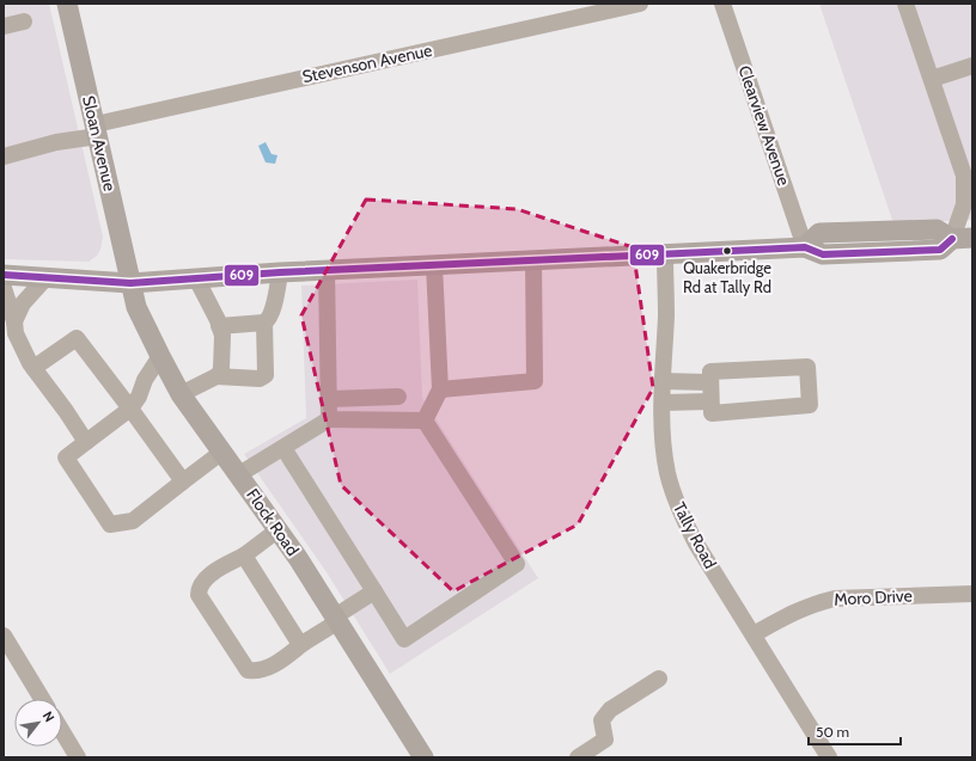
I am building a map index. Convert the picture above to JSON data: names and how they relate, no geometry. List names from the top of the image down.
{
  "streets": {
    "main road": ["Sloan Avenue", "Flock Road"],
    "street": [
      "Stevenson Avenue",
      "Clearview Avenue",
      "Tally Road",
      "Moro Drive"
    ]
  },
  "crossings": [
    ["Stevenson Avenue", "Sloan Avenue"],
    ["Sloan Avenue", "Flock Road"],
    ["Tally Road", "Moro Drive"]
  ],
  "places": ["Quakerbridge Rd at Tally Rd"],
  "lines": ["transit line 609"],
  "scale_bar": "50 m",
  "north": "top right"
}
